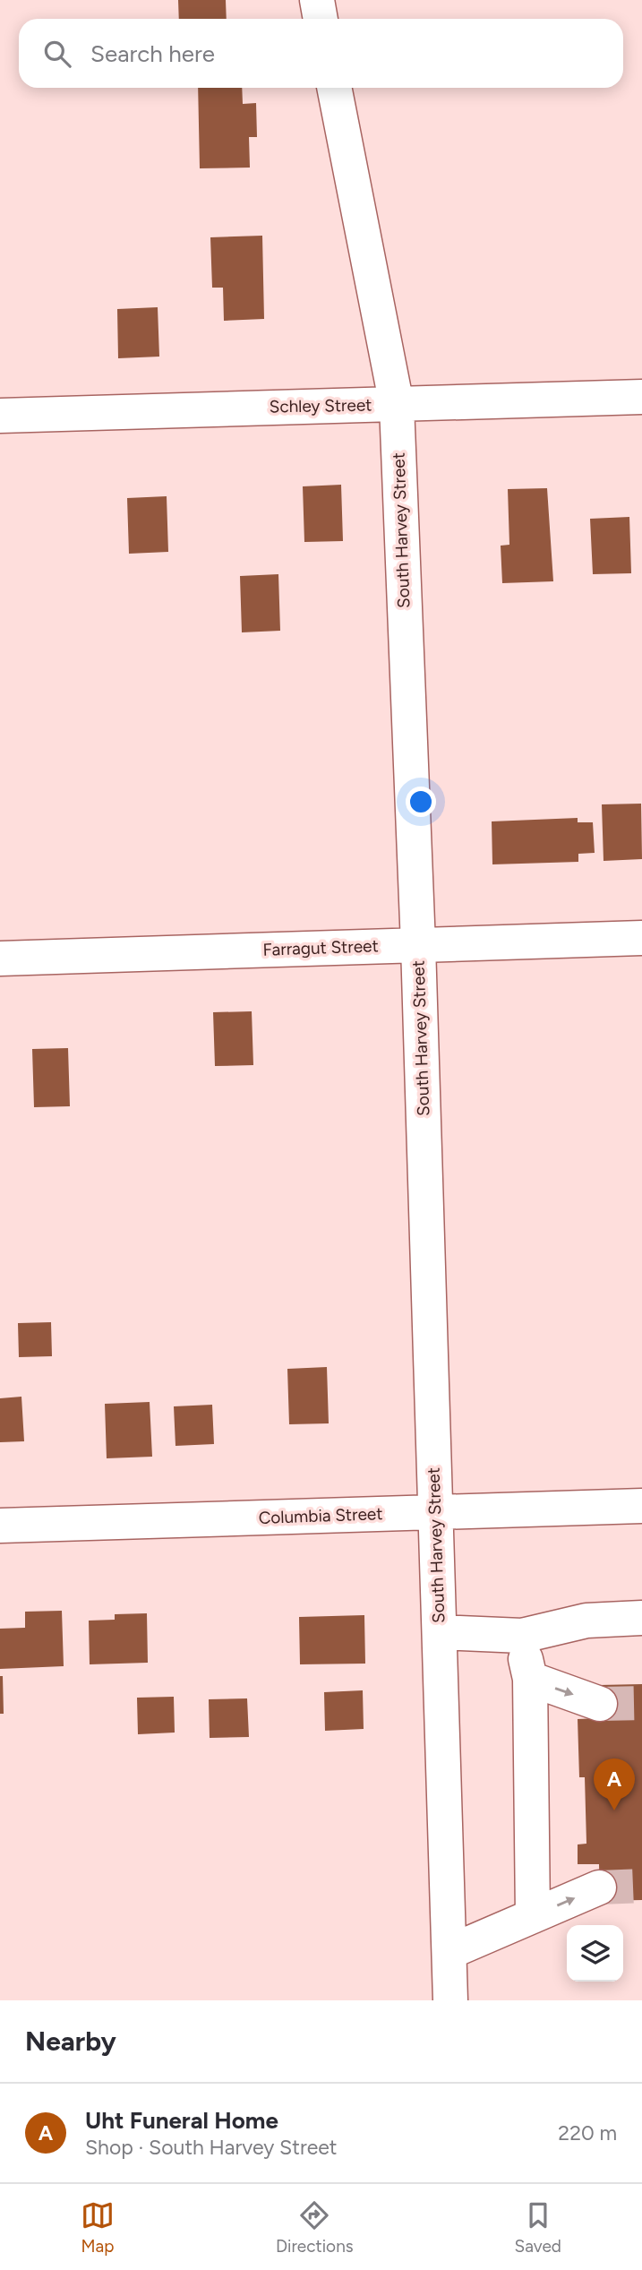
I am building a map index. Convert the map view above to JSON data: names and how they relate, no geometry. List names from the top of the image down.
{
  "streets": {
    "street": [
      "Schley Street",
      "South Harvey Street",
      "Farragut Street",
      "Columbia Street"
    ]
  },
  "crossings": [
    ["Schley Street", "South Harvey Street"],
    ["South Harvey Street", "Farragut Street"],
    ["South Harvey Street", "Columbia Street"]
  ],
  "page": {
    "search": "Search here",
    "pins": "A",
    "heading": "Nearby",
    "list": [
      {
        "mark": "A",
        "name": "Uht Funeral Home",
        "note": "Shop · South Harvey Street",
        "value": "220 m"
      }
    ],
    "nav": ["Map", "Directions", "Saved"]
  }
}
